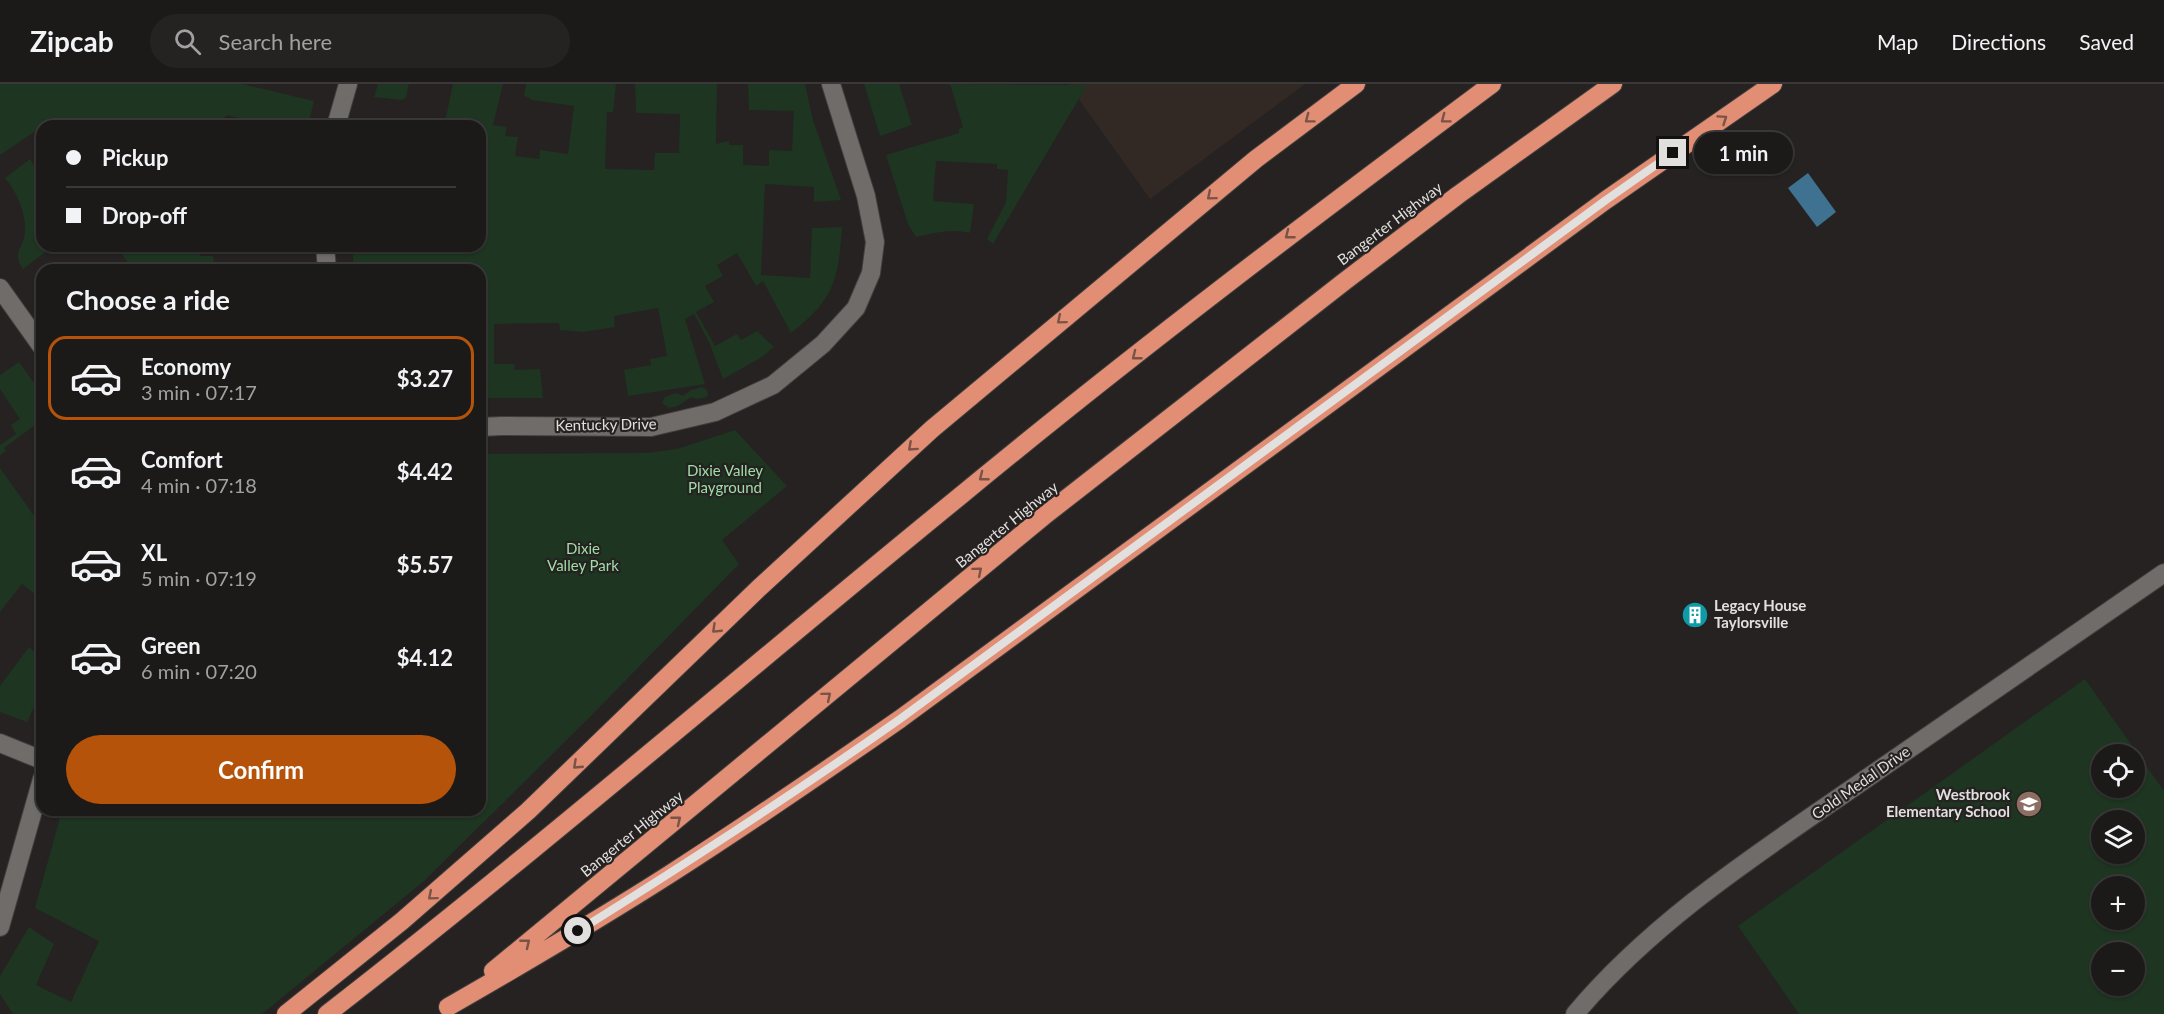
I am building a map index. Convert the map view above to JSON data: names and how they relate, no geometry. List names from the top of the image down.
{
  "streets": {
    "highway": ["Bangerter Highway"],
    "street": ["Kentucky Drive", "Gold Medal Drive"]
  },
  "parks": ["Dixie Valley Playground", "Dixie Valley Park"],
  "places": {
    "building": ["Legacy House Taylorsville"],
    "school or university": ["Westbrook Elementary School"]
  },
  "page": {
    "header": "Zipcab",
    "search": "Search here",
    "nav": ["Map", "Directions", "Saved"],
    "banner": ["Pickup", "Drop-off"],
    "bubble": "1 min",
    "heading": "Choose a ride",
    "list": [
      {
        "name": "Economy",
        "note": "3 min · 07:17",
        "value": "$3.27"
      },
      {
        "name": "Comfort",
        "note": "4 min · 07:18",
        "value": "$4.42"
      },
      {
        "name": "XL",
        "note": "5 min · 07:19",
        "value": "$5.57"
      },
      {
        "name": "Green",
        "note": "6 min · 07:20",
        "value": "$4.12"
      }
    ],
    "buttons": "Confirm",
    "map_buttons": ["+", "−"]
  }
}
